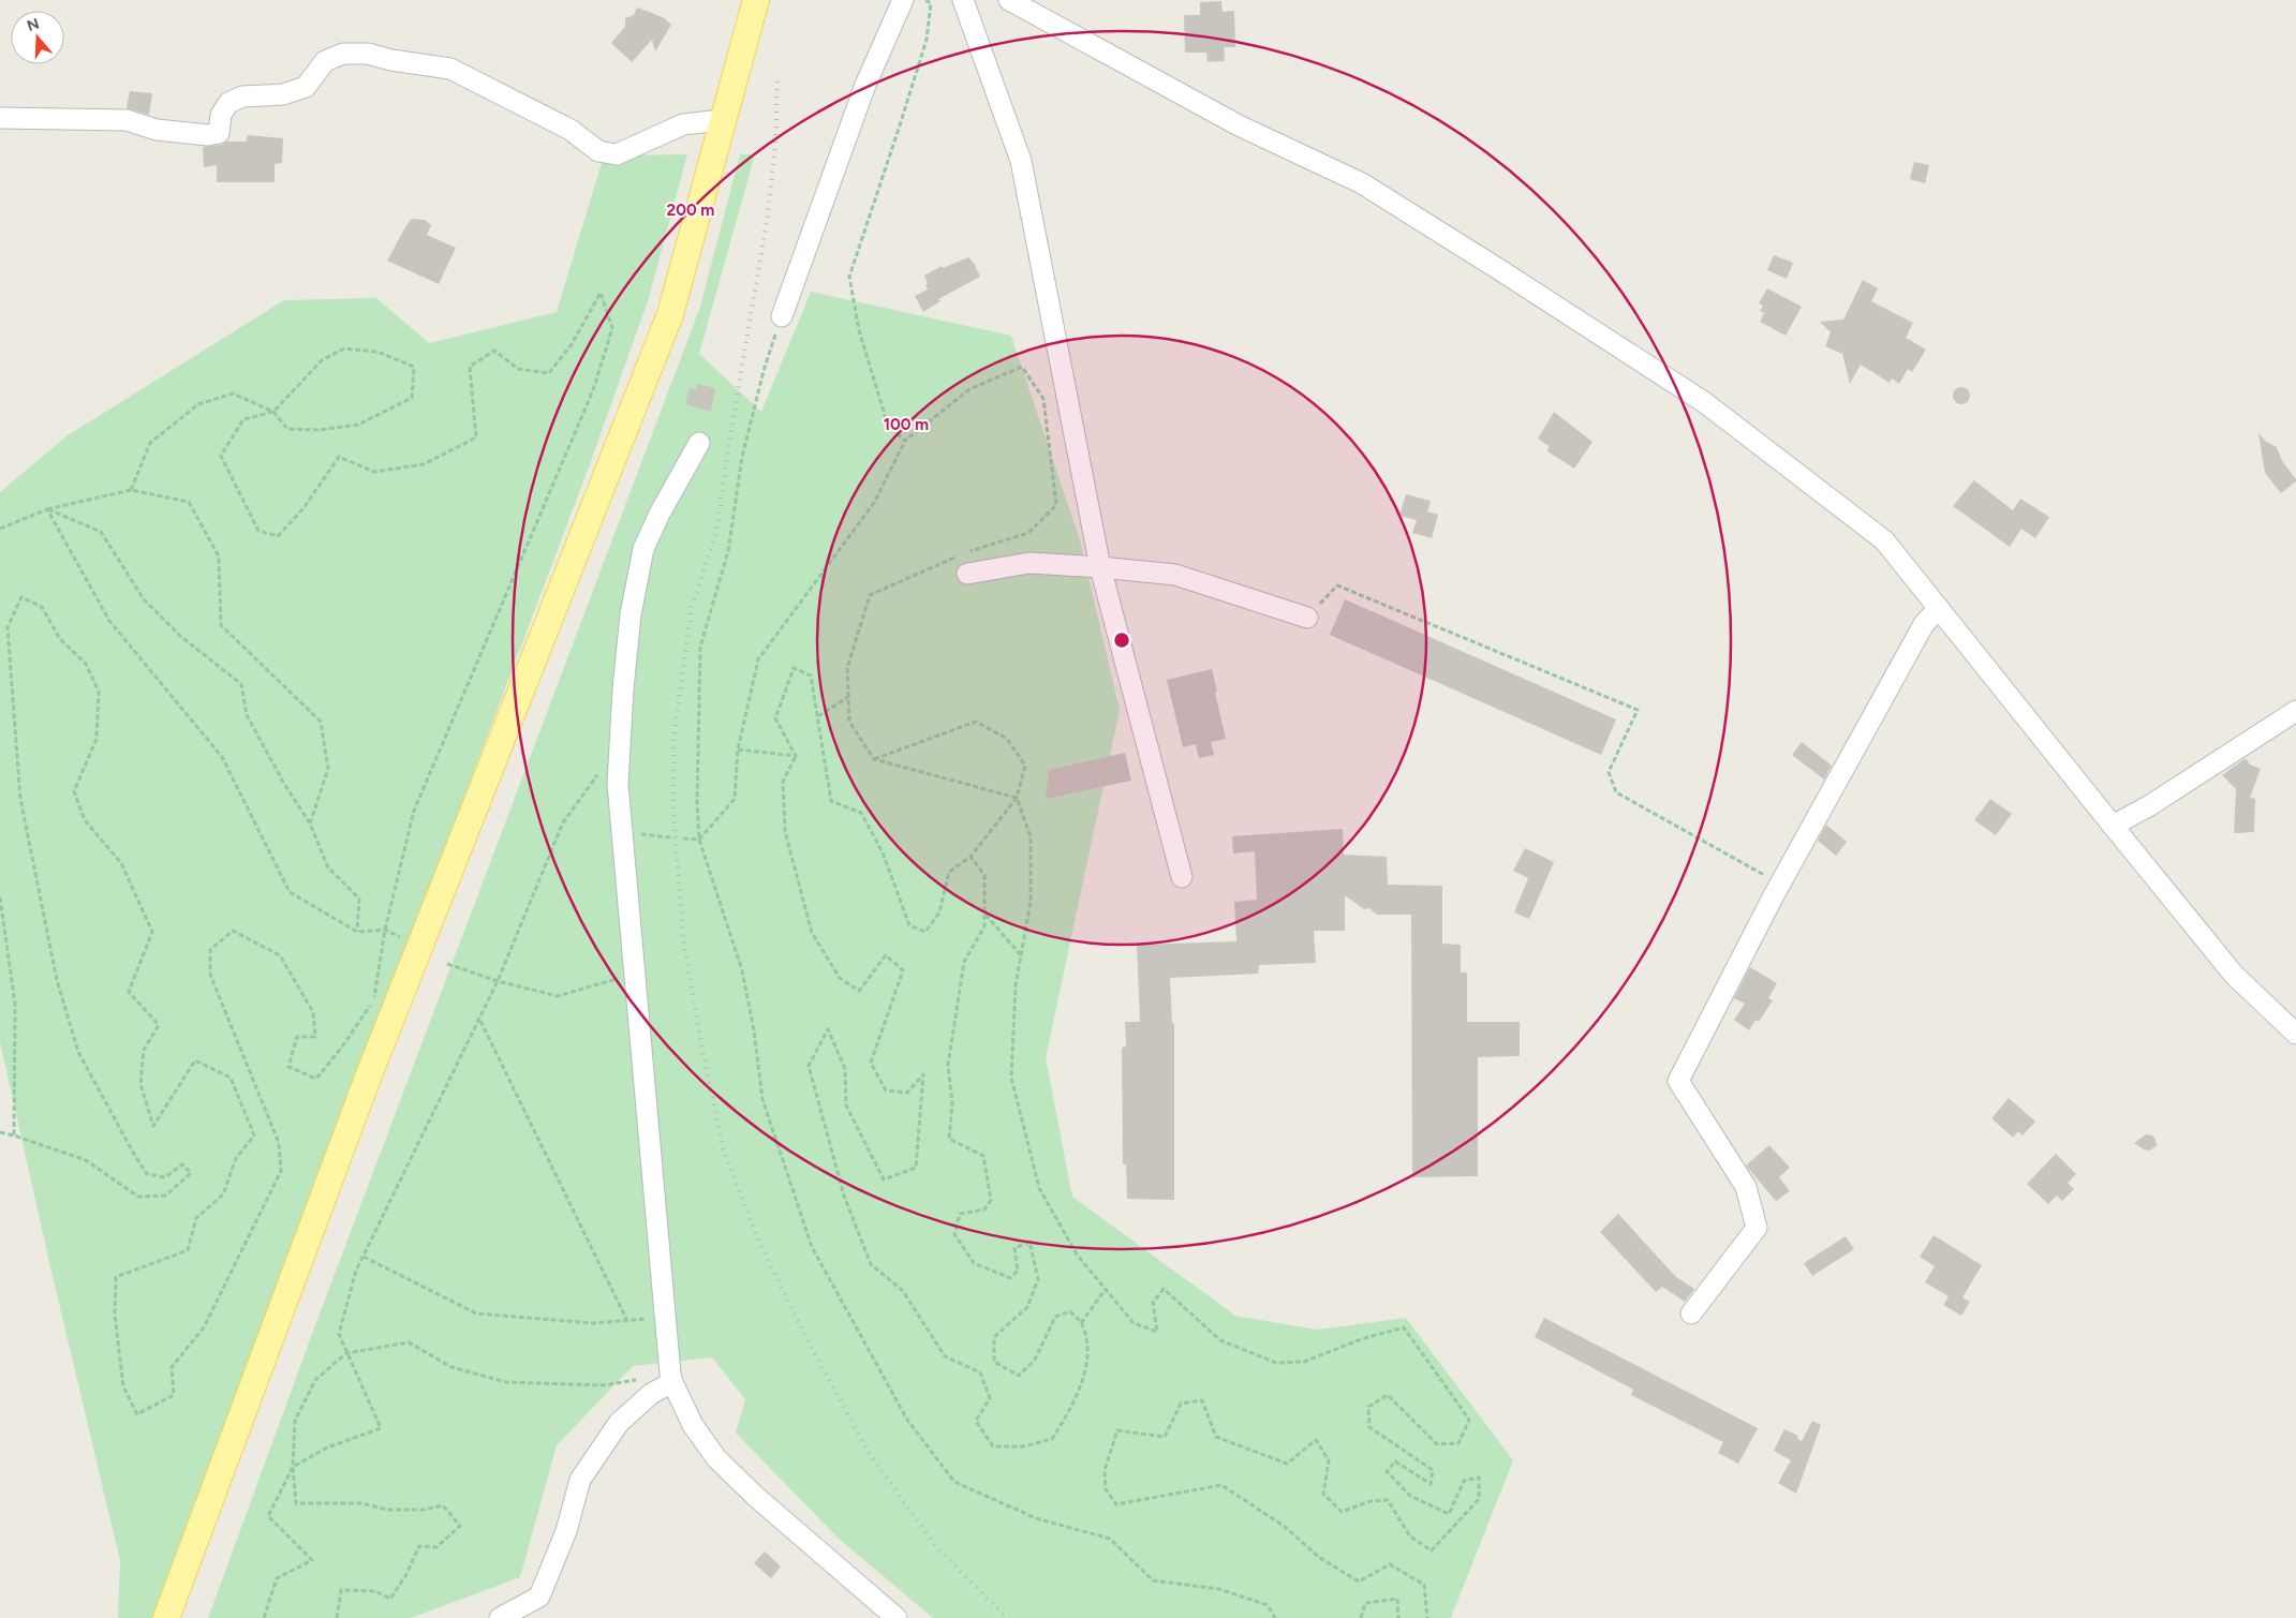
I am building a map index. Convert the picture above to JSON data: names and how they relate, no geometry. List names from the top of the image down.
{
  "north": "top",
  "rings": ["200 m", "100 m"]
}
